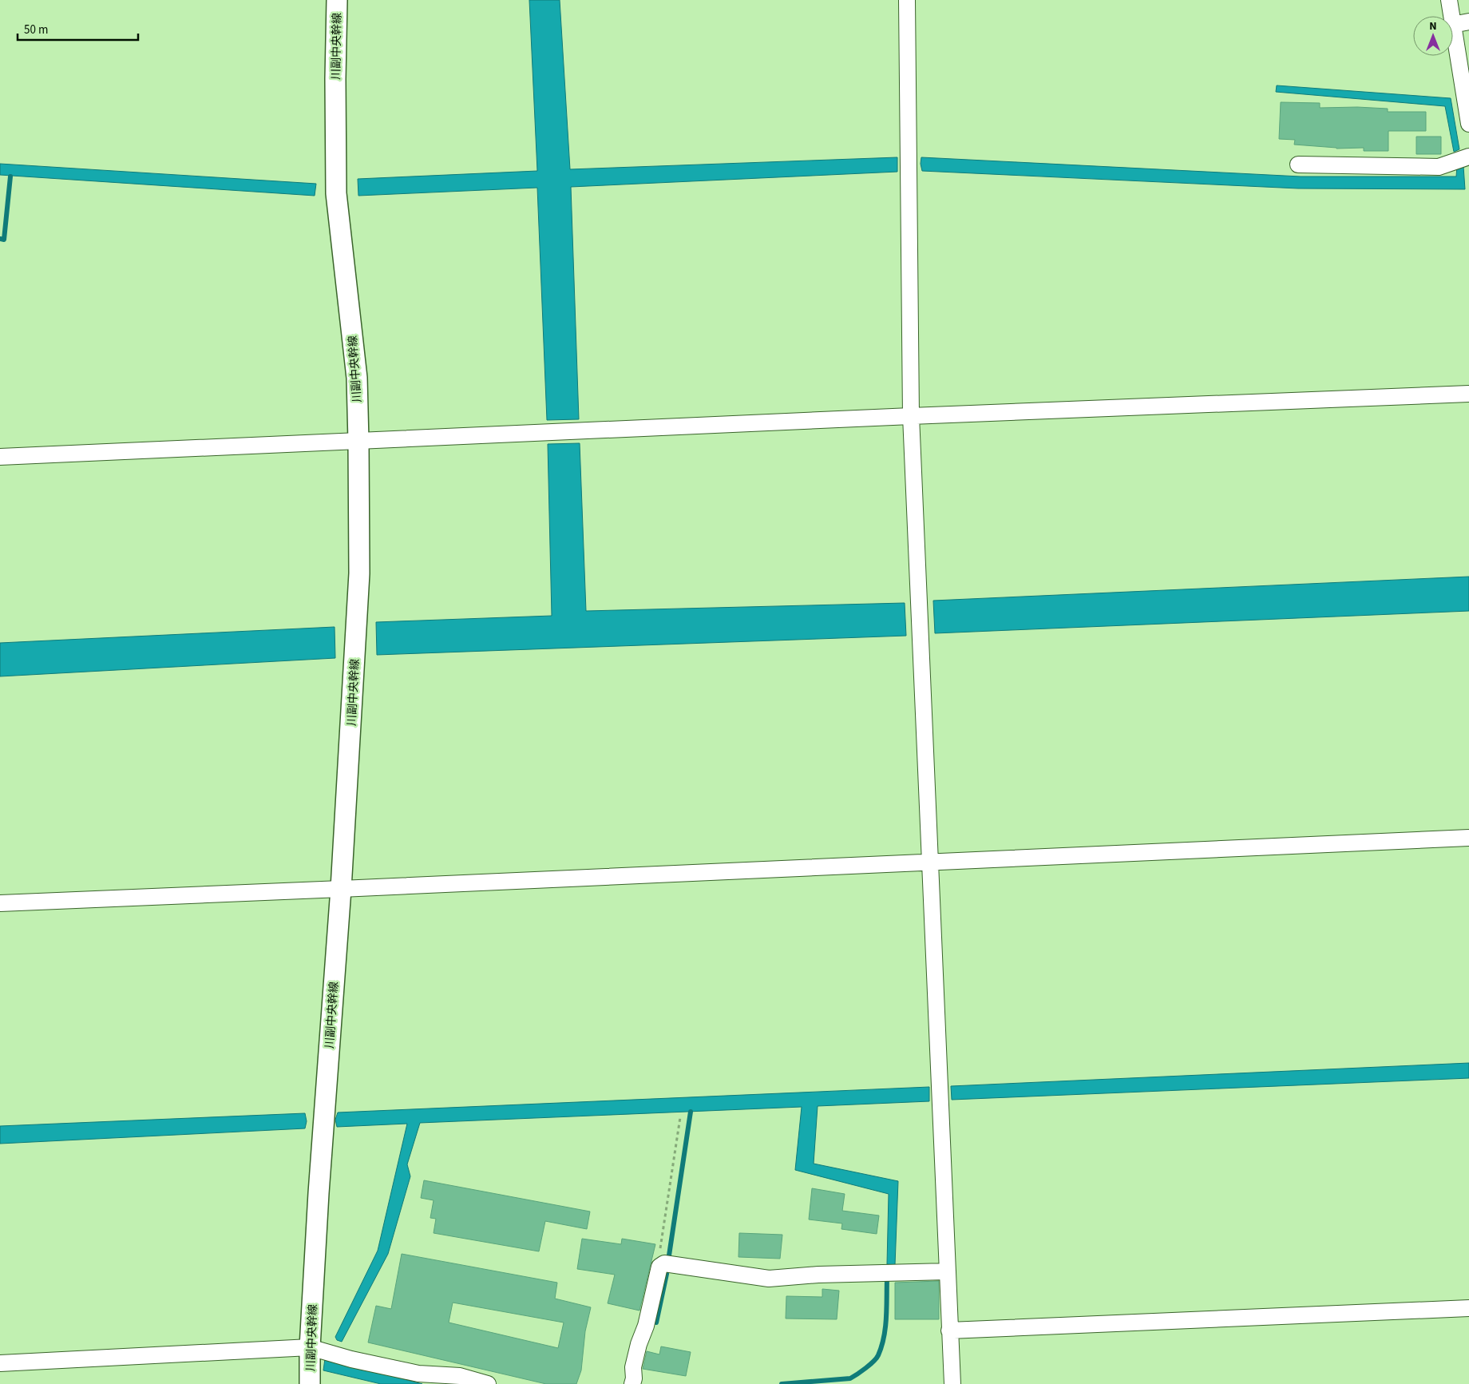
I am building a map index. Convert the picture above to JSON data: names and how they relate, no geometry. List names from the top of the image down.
{
  "streets": {
    "street": ["川副中央幹線"]
  },
  "scale_bar": "50 m",
  "north": "top"
}
